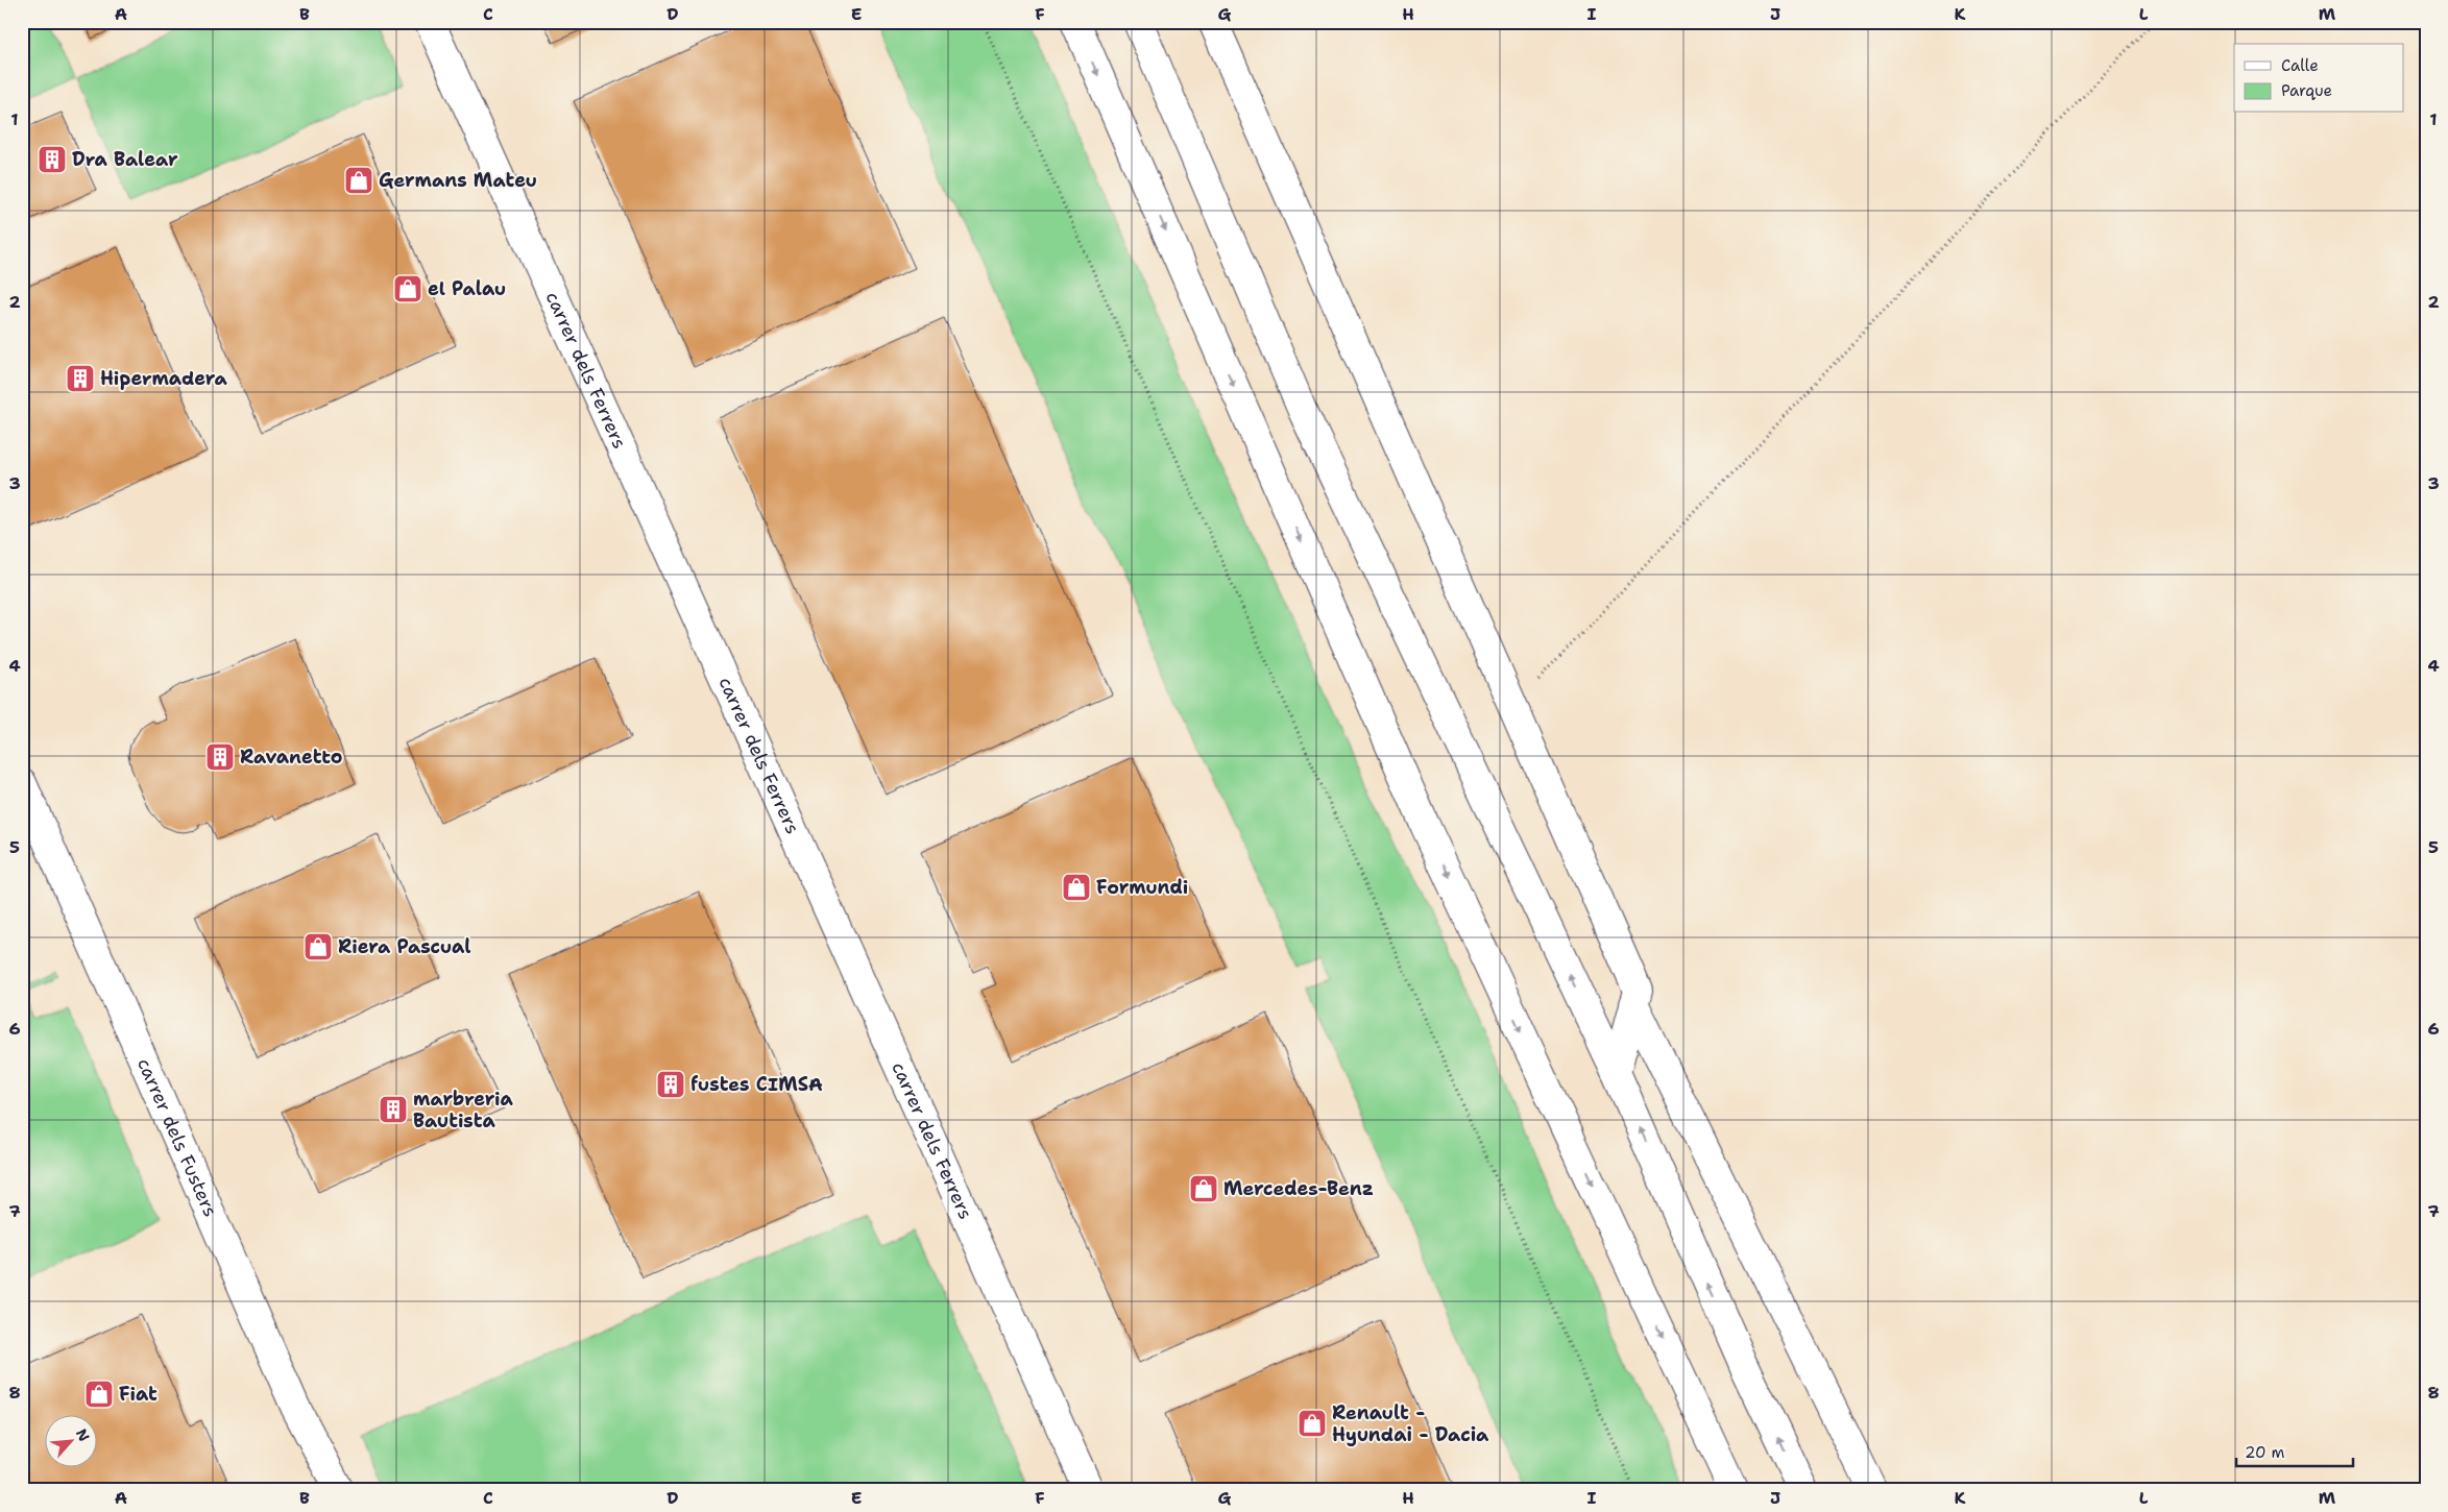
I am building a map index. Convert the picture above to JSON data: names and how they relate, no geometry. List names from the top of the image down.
{
  "streets": {
    "main road": ["carrer dels Ferrers", "carrer dels Fusters"]
  },
  "places": {
    "building": [
      "Dra Balear",
      "Hipermadera",
      "Ravanetto",
      "fustes CIMSA",
      "marbreria Bautista"
    ],
    "shop": [
      "Germans Mateu",
      "el Palau",
      "Formundi",
      "Riera Pascual",
      "Mercedes-Benz",
      "Fiat",
      "Renault - Hyundai - Dacia"
    ]
  },
  "legend": ["Calle", "Parque"],
  "scale_bar": "20 m",
  "north": "top right",
  "grid": {
    "columns": [
      "A",
      "B",
      "C",
      "D",
      "E",
      "F",
      "G",
      "H",
      "I",
      "J",
      "K",
      "L",
      "M"
    ],
    "rows": [
      "1",
      "2",
      "3",
      "4",
      "5",
      "6",
      "7",
      "8"
    ]
  }
}
